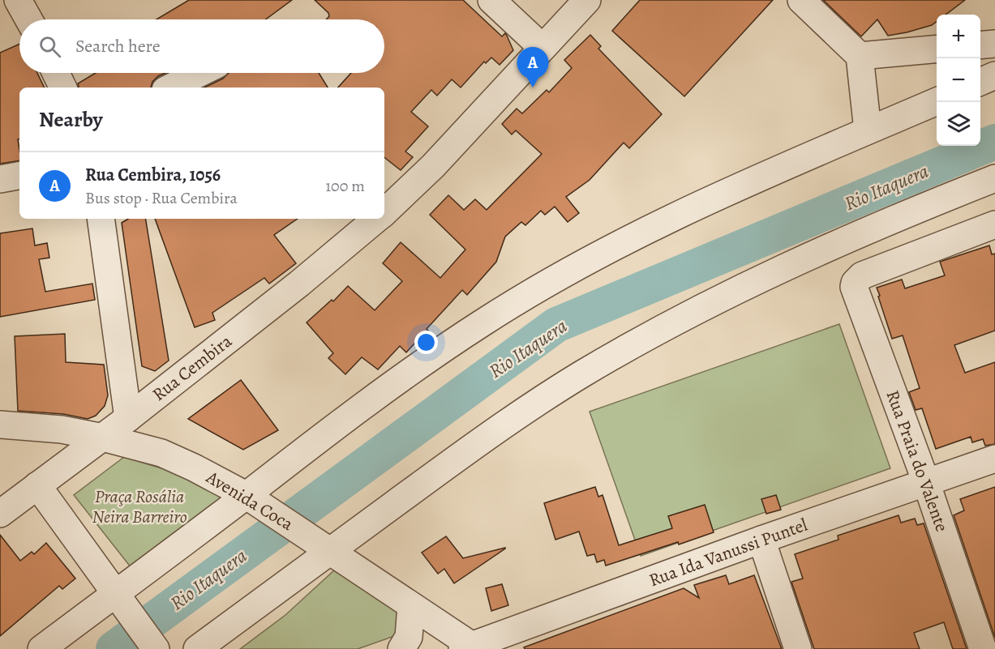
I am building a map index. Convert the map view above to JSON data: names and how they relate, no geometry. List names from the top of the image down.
{
  "streets": {
    "street": [
      "Rua Cembira",
      "Rua Praia do Valente",
      "Avenida Coca",
      "Rua Ida Vanussi Puntel"
    ]
  },
  "crossings": [
    ["Rua Cembira", "Avenida Coca"],
    ["Rua Praia do Valente", "Rua Ida Vanussi Puntel"],
    ["Avenida Coca", "Rua Ida Vanussi Puntel"]
  ],
  "water": ["Rio Itaquera"],
  "parks": ["Praça Rosália Neira Barreiro"],
  "page": {
    "map_buttons": ["+", "−"],
    "search": "Search here",
    "pins": "A",
    "heading": "Nearby",
    "list": [
      {
        "mark": "A",
        "name": "Rua Cembira, 1056",
        "note": "Bus stop · Rua Cembira",
        "value": "100 m"
      }
    ]
  }
}
